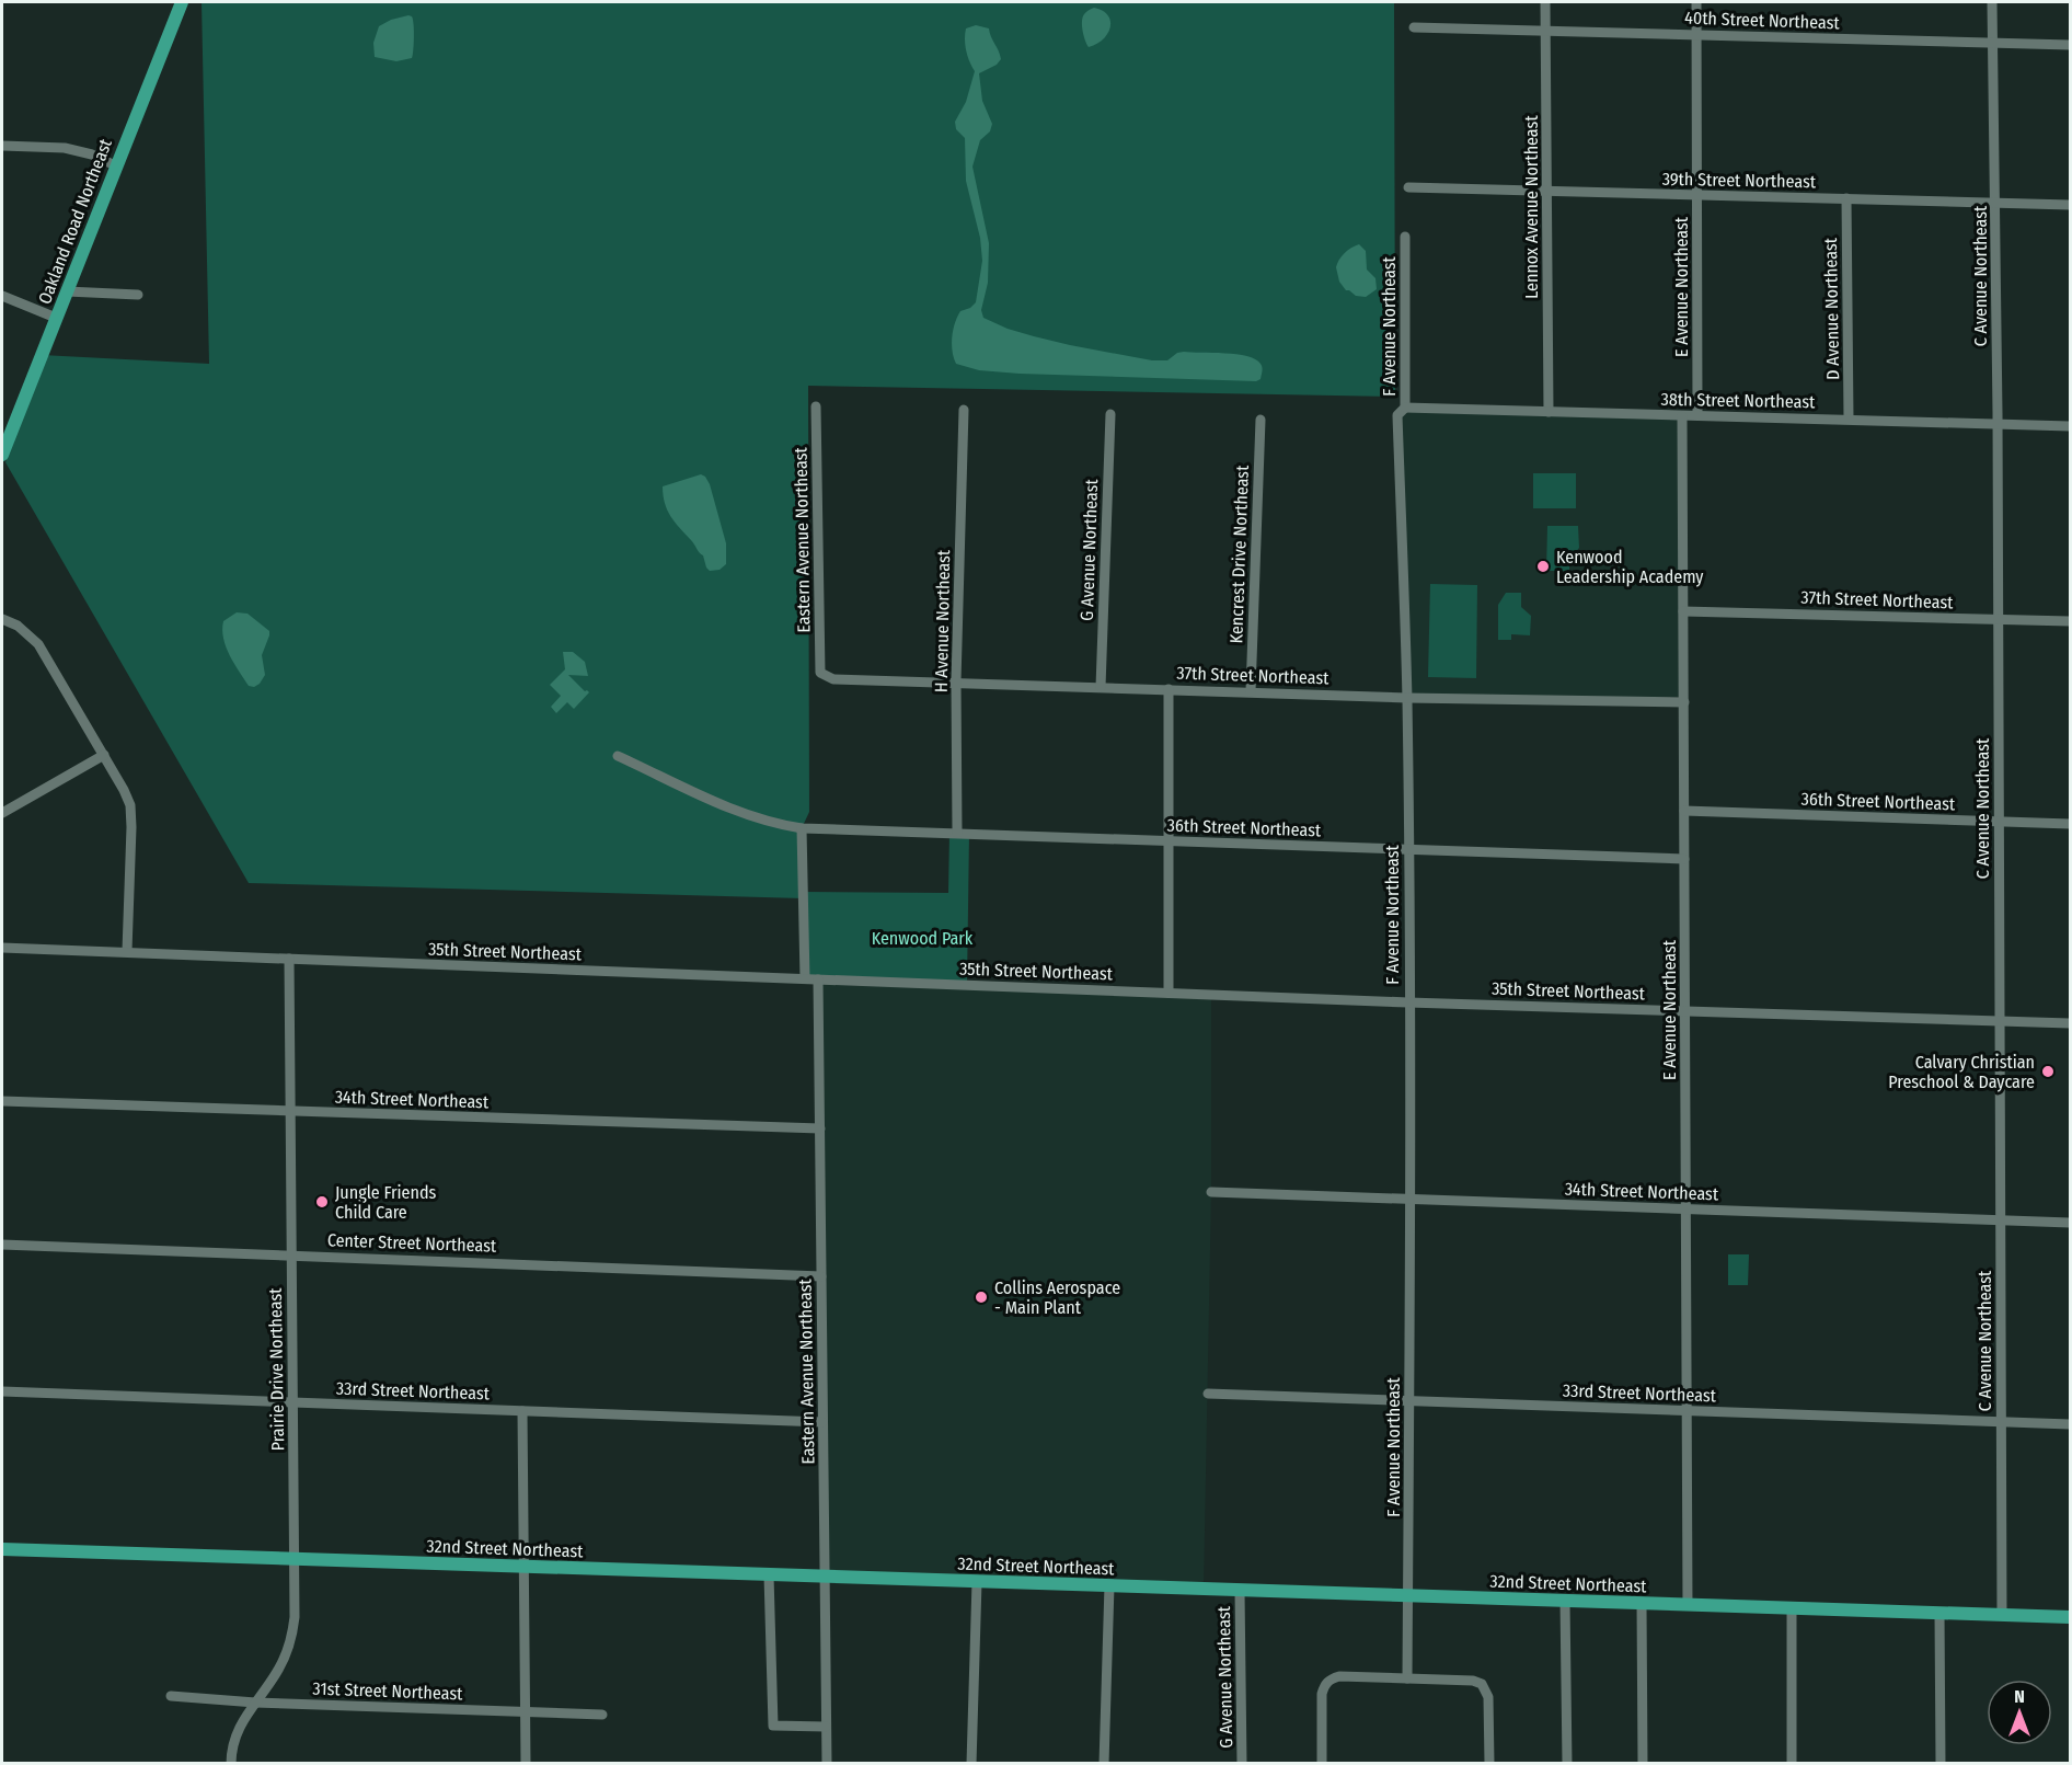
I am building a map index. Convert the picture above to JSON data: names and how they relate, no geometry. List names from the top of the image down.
{
  "streets": {
    "main road": ["Oakland Road Northeast", "32nd Street Northeast"],
    "street": [
      "40th Street Northeast",
      "39th Street Northeast",
      "Lennox Avenue Northeast",
      "C Avenue Northeast",
      "E Avenue Northeast",
      "D Avenue Northeast",
      "F Avenue Northeast",
      "38th Street Northeast",
      "Eastern Avenue Northeast",
      "G Avenue Northeast",
      "Kencrest Drive Northeast",
      "37th Street Northeast",
      "H Avenue Northeast",
      "36th Street Northeast",
      "35th Street Northeast",
      "34th Street Northeast",
      "Center Street Northeast",
      "Prairie Drive Northeast",
      "33rd Street Northeast",
      "31st Street Northeast"
    ]
  },
  "crossings": [
    ["40th Street Northeast", "Lennox Avenue Northeast"],
    ["40th Street Northeast", "C Avenue Northeast"],
    ["40th Street Northeast", "E Avenue Northeast"],
    ["39th Street Northeast", "Lennox Avenue Northeast"],
    ["39th Street Northeast", "C Avenue Northeast"],
    ["39th Street Northeast", "E Avenue Northeast"],
    ["39th Street Northeast", "D Avenue Northeast"],
    ["Lennox Avenue Northeast", "38th Street Northeast"],
    ["C Avenue Northeast", "38th Street Northeast"],
    ["C Avenue Northeast", "37th Street Northeast"],
    ["C Avenue Northeast", "36th Street Northeast"],
    ["C Avenue Northeast", "35th Street Northeast"],
    ["C Avenue Northeast", "34th Street Northeast"],
    ["C Avenue Northeast", "33rd Street Northeast"],
    ["C Avenue Northeast", "32nd Street Northeast"],
    ["E Avenue Northeast", "38th Street Northeast"],
    ["E Avenue Northeast", "37th Street Northeast"],
    ["E Avenue Northeast", "36th Street Northeast"],
    ["E Avenue Northeast", "35th Street Northeast"],
    ["E Avenue Northeast", "34th Street Northeast"],
    ["E Avenue Northeast", "33rd Street Northeast"],
    ["E Avenue Northeast", "32nd Street Northeast"],
    ["D Avenue Northeast", "38th Street Northeast"],
    ["F Avenue Northeast", "38th Street Northeast"],
    ["F Avenue Northeast", "37th Street Northeast"],
    ["F Avenue Northeast", "36th Street Northeast"],
    ["F Avenue Northeast", "35th Street Northeast"],
    ["F Avenue Northeast", "34th Street Northeast"],
    ["F Avenue Northeast", "33rd Street Northeast"],
    ["F Avenue Northeast", "32nd Street Northeast"],
    ["Eastern Avenue Northeast", "37th Street Northeast"],
    ["Eastern Avenue Northeast", "35th Street Northeast"],
    ["Eastern Avenue Northeast", "34th Street Northeast"],
    ["Eastern Avenue Northeast", "Center Street Northeast"],
    ["Eastern Avenue Northeast", "33rd Street Northeast"],
    ["Eastern Avenue Northeast", "32nd Street Northeast"],
    ["G Avenue Northeast", "37th Street Northeast"],
    ["G Avenue Northeast", "32nd Street Northeast"],
    ["Kencrest Drive Northeast", "37th Street Northeast"],
    ["37th Street Northeast", "H Avenue Northeast"],
    ["H Avenue Northeast", "36th Street Northeast"],
    ["35th Street Northeast", "Prairie Drive Northeast"],
    ["34th Street Northeast", "Prairie Drive Northeast"],
    ["Center Street Northeast", "Prairie Drive Northeast"],
    ["Prairie Drive Northeast", "33rd Street Northeast"],
    ["Prairie Drive Northeast", "32nd Street Northeast"],
    ["Prairie Drive Northeast", "31st Street Northeast"]
  ],
  "parks": ["Kenwood Park"],
  "places": [
    "Kenwood Leadership Academy",
    "Calvary Christian Preschool & Daycare",
    "Jungle Friends Child Care",
    "Collins Aerospace - Main Plant"
  ],
  "north": "top"
}
